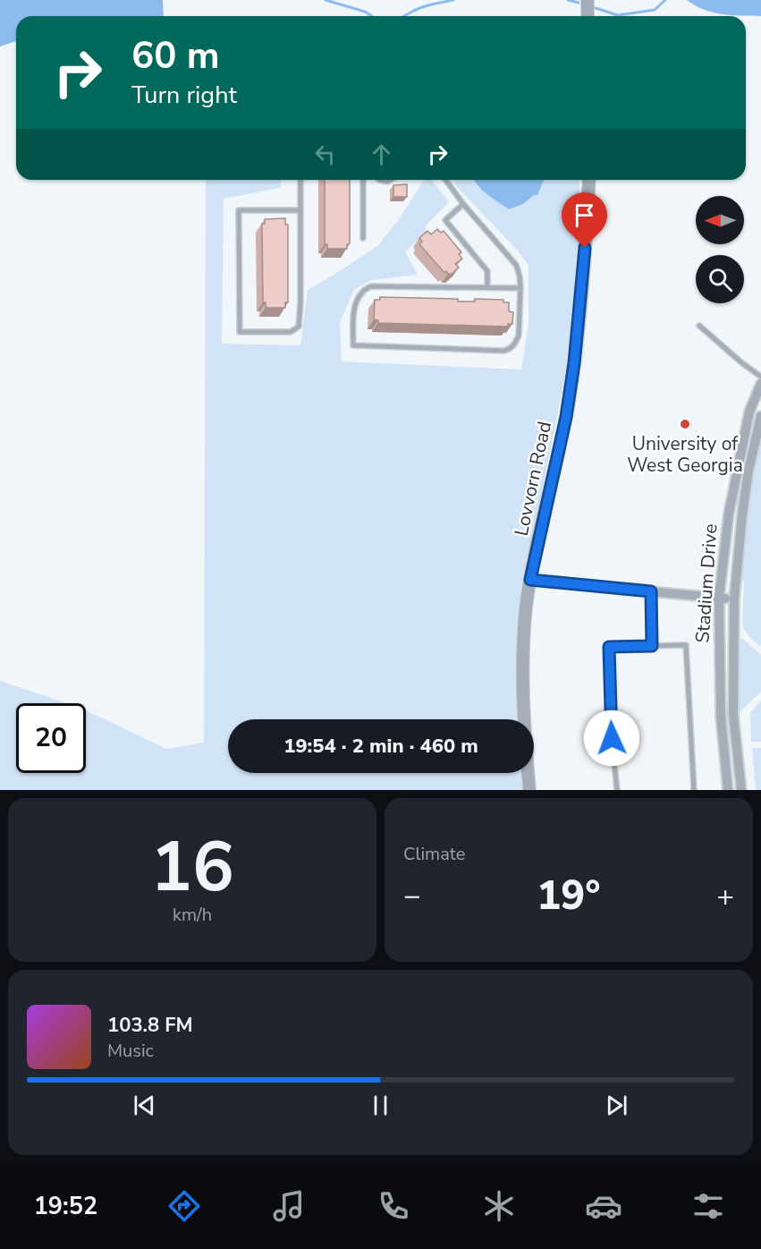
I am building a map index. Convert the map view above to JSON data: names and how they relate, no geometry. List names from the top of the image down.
{
  "streets": {
    "street": ["Lovvorn Road", "Stadium Drive"]
  },
  "places": ["University of West Georgia"],
  "north": "left",
  "page": {
    "turn": ["60 m", "Turn right"],
    "limit": "20",
    "trip": "19:54 · 2 min · 460 m",
    "tile": [
      ["16", "km/h"],
      "Climate"
    ],
    "heat": ["−", "19°", "+"],
    "song": ["103.8 FM", "Music"],
    "tabs": "19:52"
  }
}
